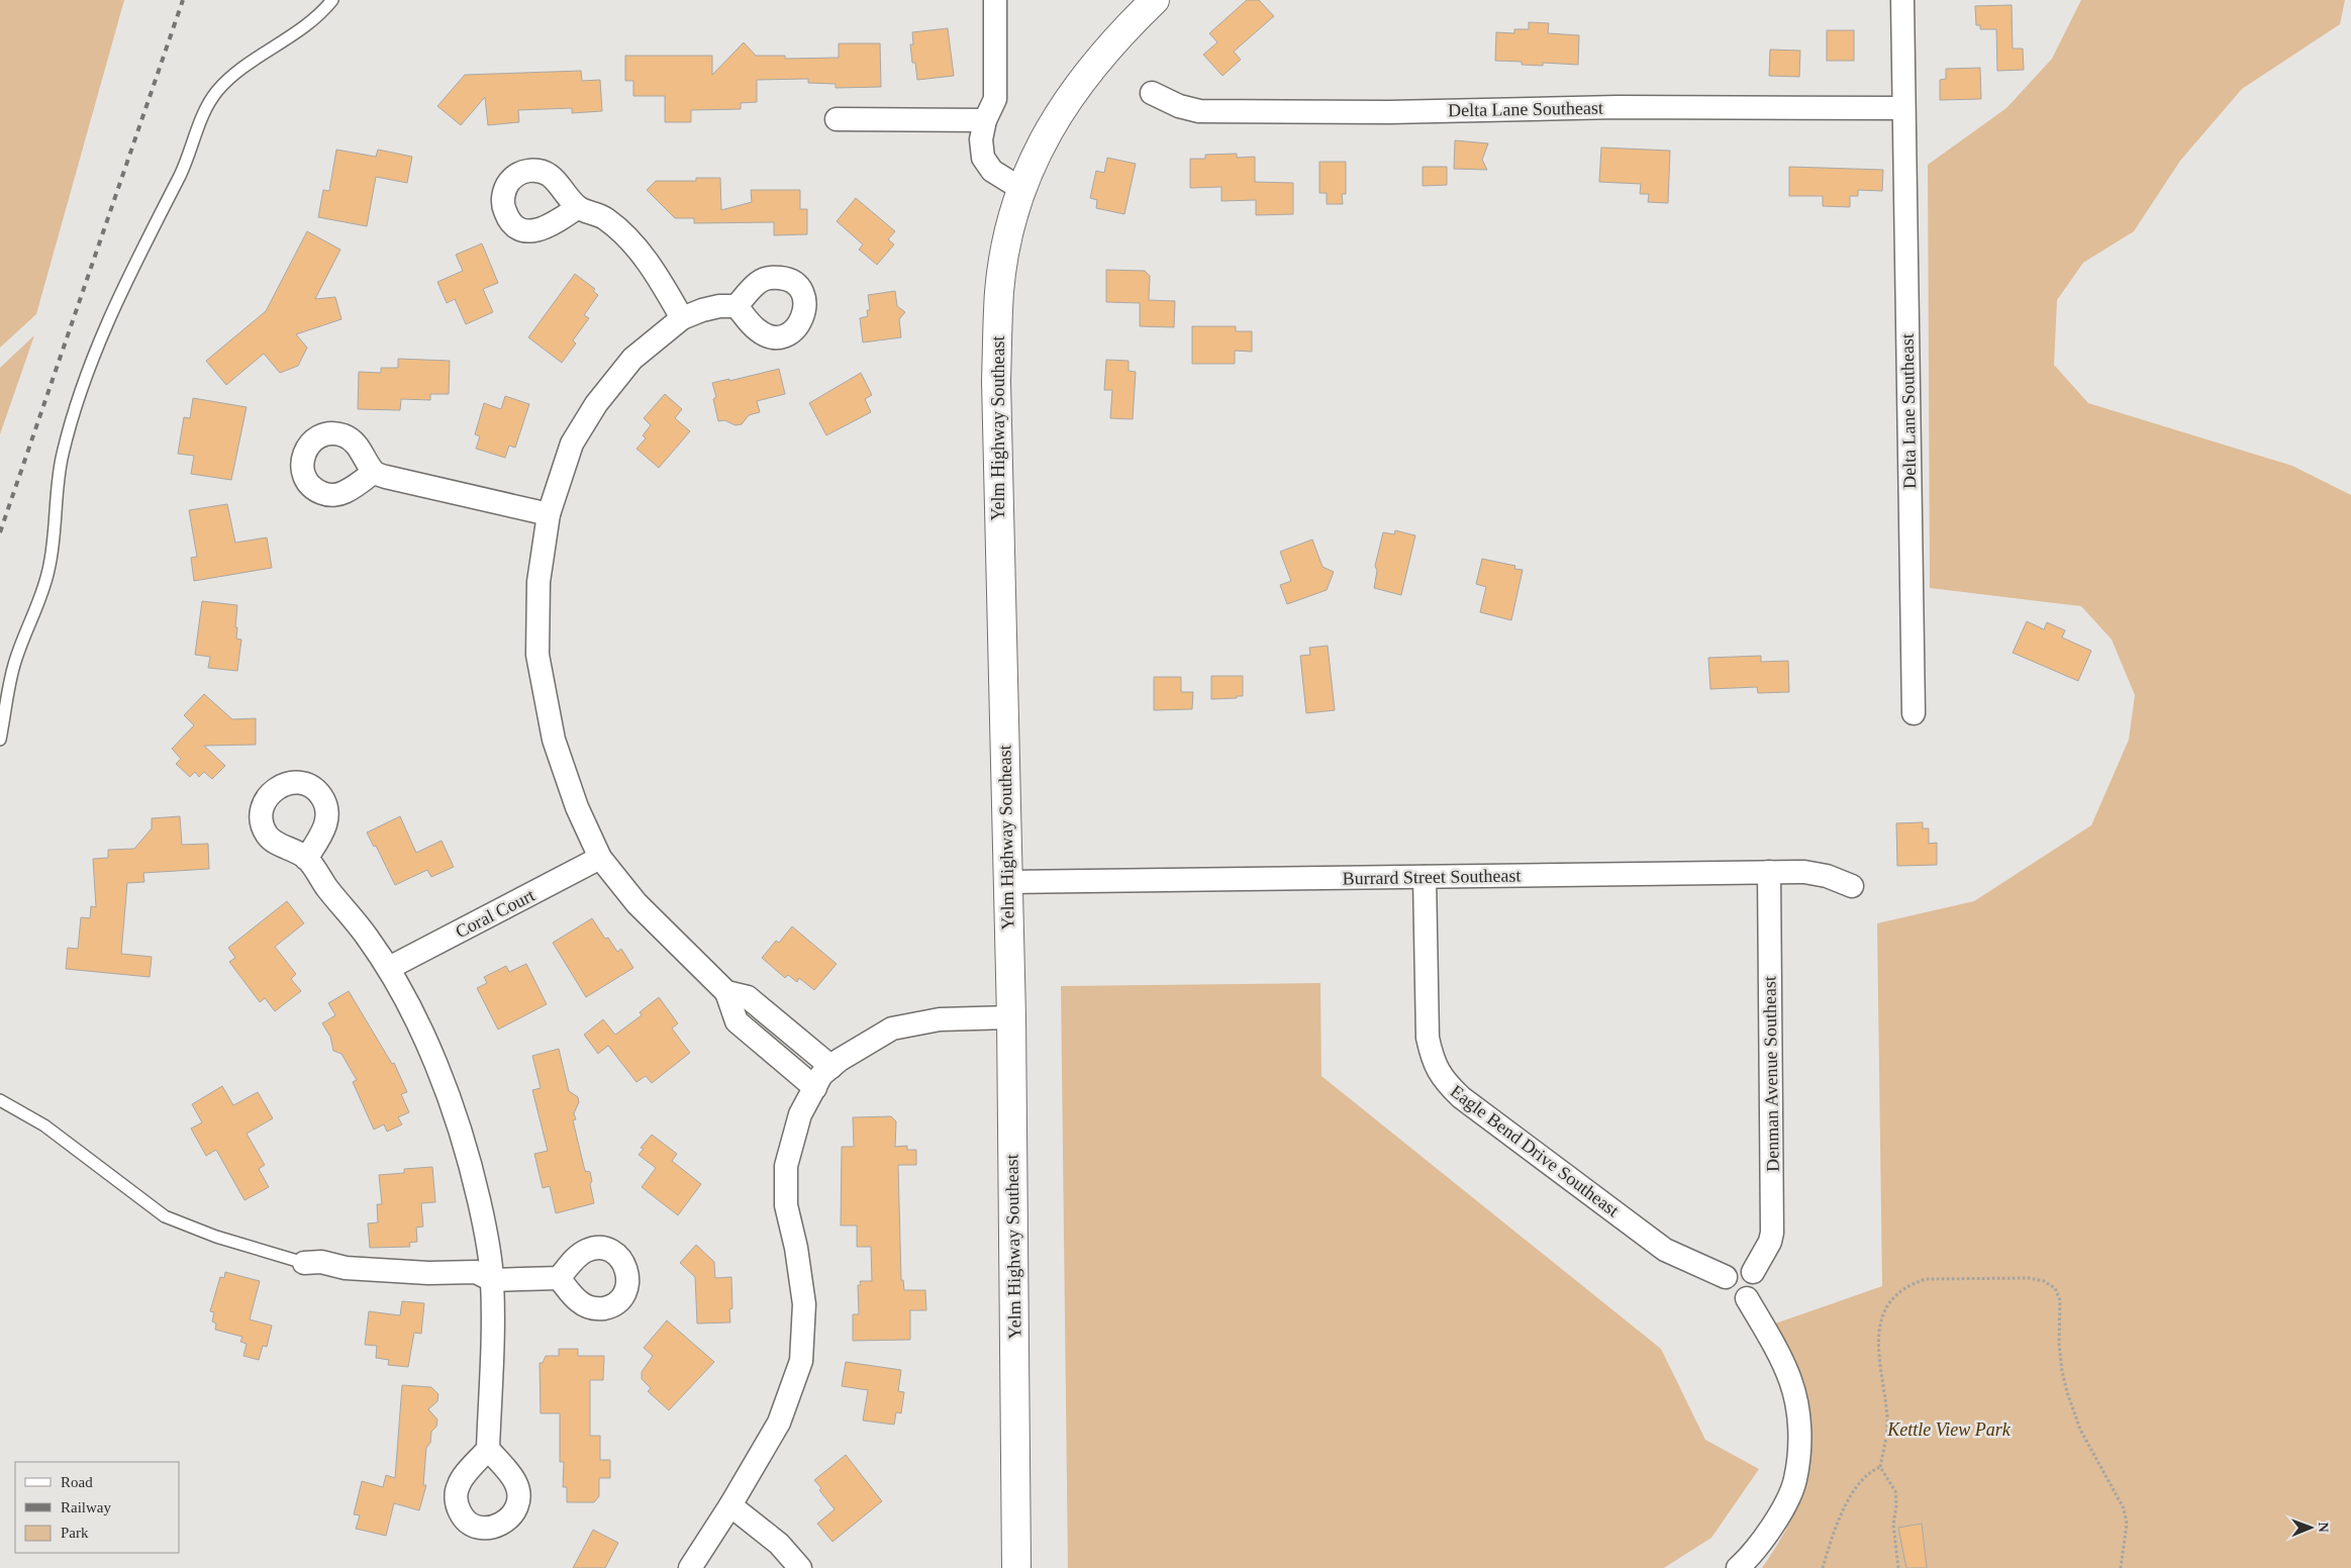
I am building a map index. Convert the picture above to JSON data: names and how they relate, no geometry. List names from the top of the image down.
{
  "streets": {
    "main road": ["Yelm Highway Southeast"],
    "street": [
      "Delta Lane Southeast",
      "Burrard Street Southeast",
      "Coral Court",
      "Denman Avenue Southeast",
      "Eagle Bend Drive Southeast"
    ]
  },
  "crossings": [
    ["Yelm Highway Southeast", "Burrard Street Southeast"],
    ["Burrard Street Southeast", "Denman Avenue Southeast"],
    ["Burrard Street Southeast", "Eagle Bend Drive Southeast"],
    ["Denman Avenue Southeast", "Eagle Bend Drive Southeast"]
  ],
  "parks": ["Kettle View Park"],
  "legend": ["Road", "Railway", "Park"],
  "north": "right"
}
